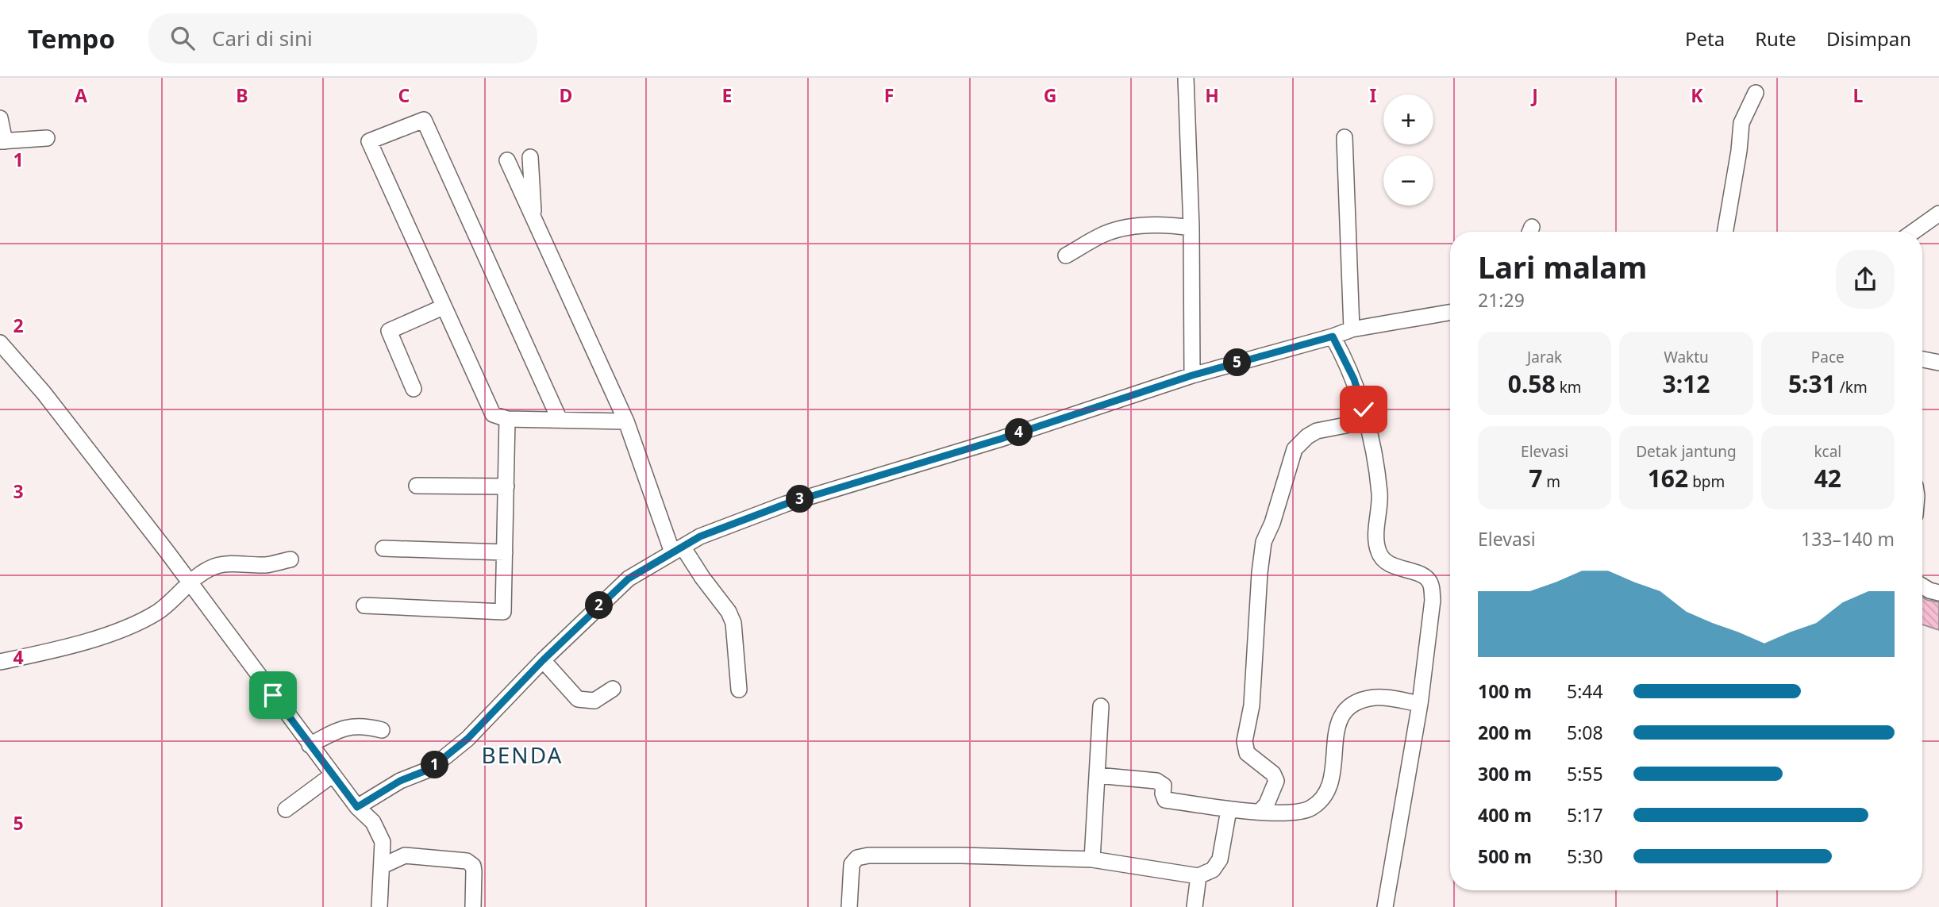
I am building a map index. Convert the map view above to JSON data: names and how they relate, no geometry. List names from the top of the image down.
{
  "districts": ["BENDA"],
  "page": {
    "header": "Tempo",
    "search": "Cari di sini",
    "nav": ["Peta", "Rute", "Disimpan"],
    "map_buttons": ["+", "−"],
    "heading": ["Lari malam", "21:29"],
    "stats": [
      ["Jarak", "0.58 km"],
      ["Waktu", "3:12"],
      ["Pace", "5:31 /km"],
      ["Elevasi", "7 m"],
      ["Detak jantung", "162 bpm"],
      ["kcal", "42"]
    ],
    "pins": [
      "5",
      "4",
      "3",
      "2",
      "1"
    ],
    "chart": ["Elevasi", "133–140 m"],
    "list": [
      {
        "name": "100 m",
        "note": "5:44"
      },
      {
        "name": "200 m",
        "note": "5:08"
      },
      {
        "name": "300 m",
        "note": "5:55"
      },
      {
        "name": "400 m",
        "note": "5:17"
      },
      {
        "name": "500 m",
        "note": "5:30"
      }
    ]
  },
  "grid": {
    "columns": [
      "A",
      "B",
      "C",
      "D",
      "E",
      "F",
      "G",
      "H",
      "I",
      "J",
      "K",
      "L"
    ],
    "rows": [
      "1",
      "2",
      "3",
      "4",
      "5"
    ]
  }
}
